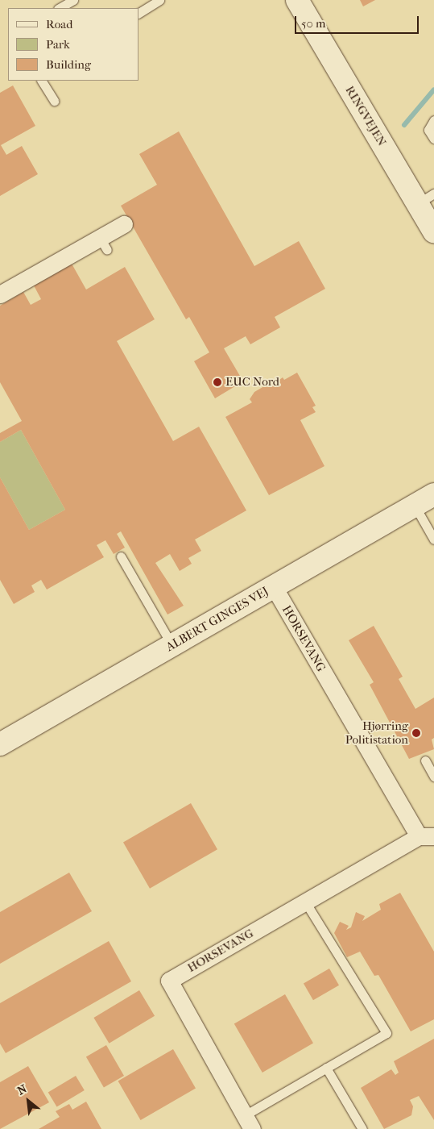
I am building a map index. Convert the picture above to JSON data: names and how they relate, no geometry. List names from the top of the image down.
{
  "streets": {
    "street": ["RINGVEJEN", "ALBERT GINGES VEJ", "HORSEVANG"]
  },
  "crossings": [
    ["ALBERT GINGES VEJ", "HORSEVANG"]
  ],
  "places": ["EUC Nord", "Hjørring Politistation"],
  "legend": ["Road", "Park", "Building"],
  "scale_bar": "50 m",
  "north": "top left"
}
